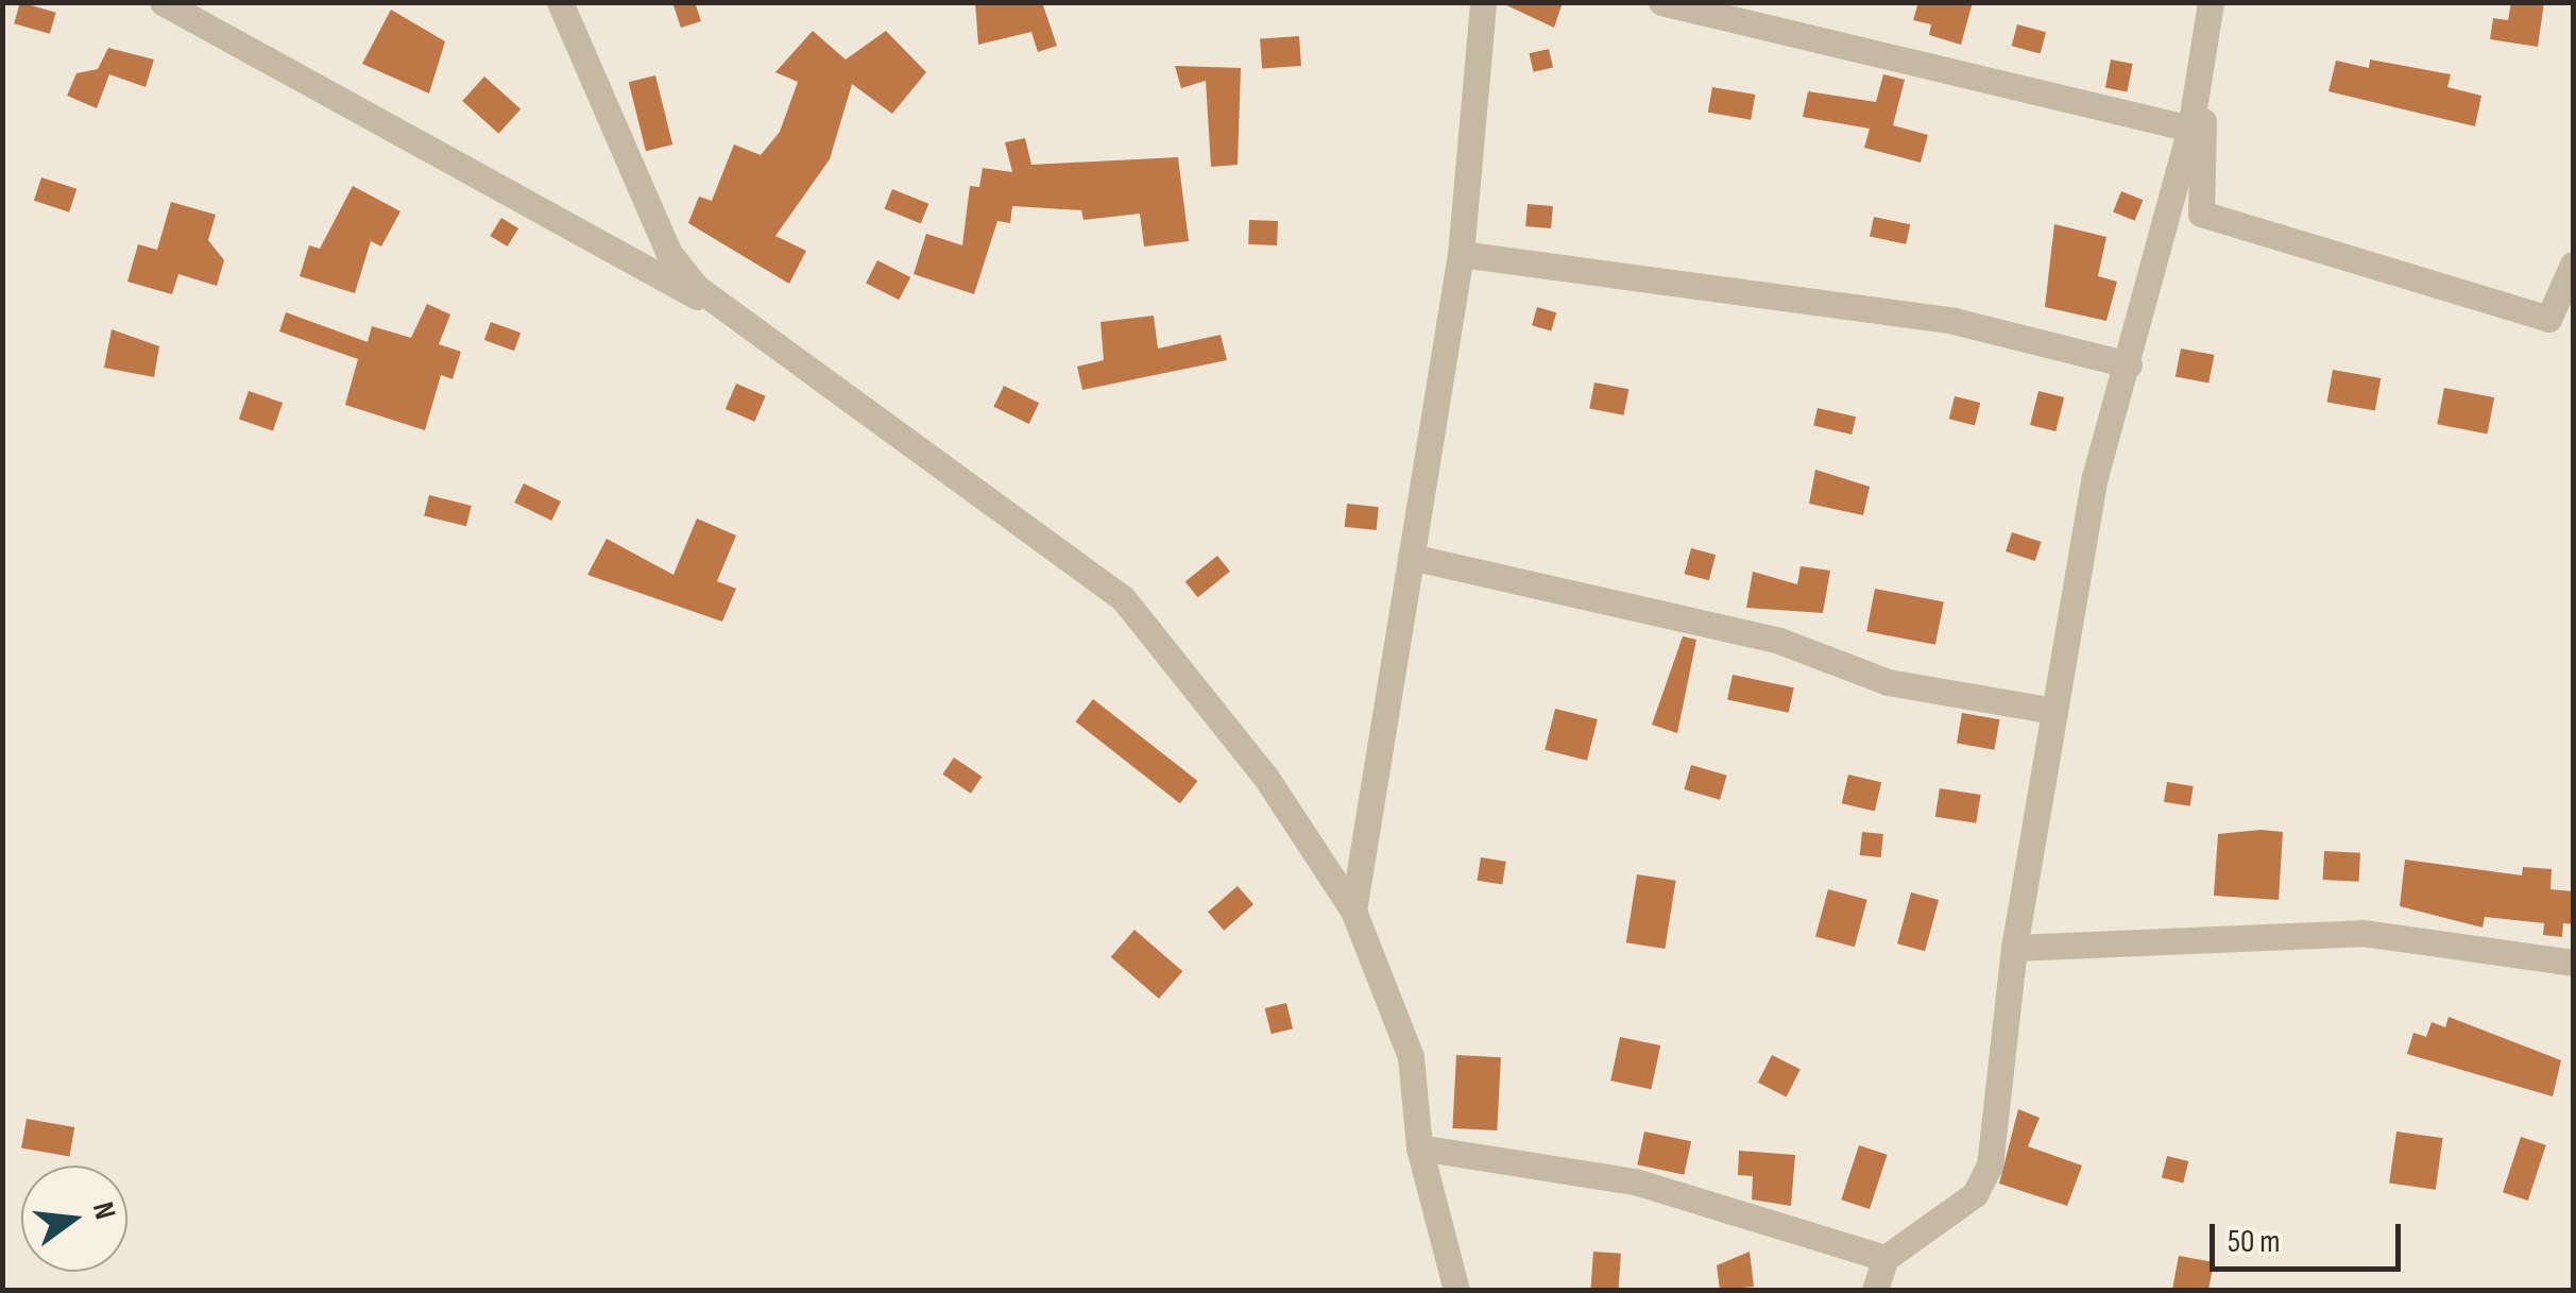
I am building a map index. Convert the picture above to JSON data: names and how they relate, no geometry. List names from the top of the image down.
{
  "scale_bar": "50 m",
  "north": "right"
}
